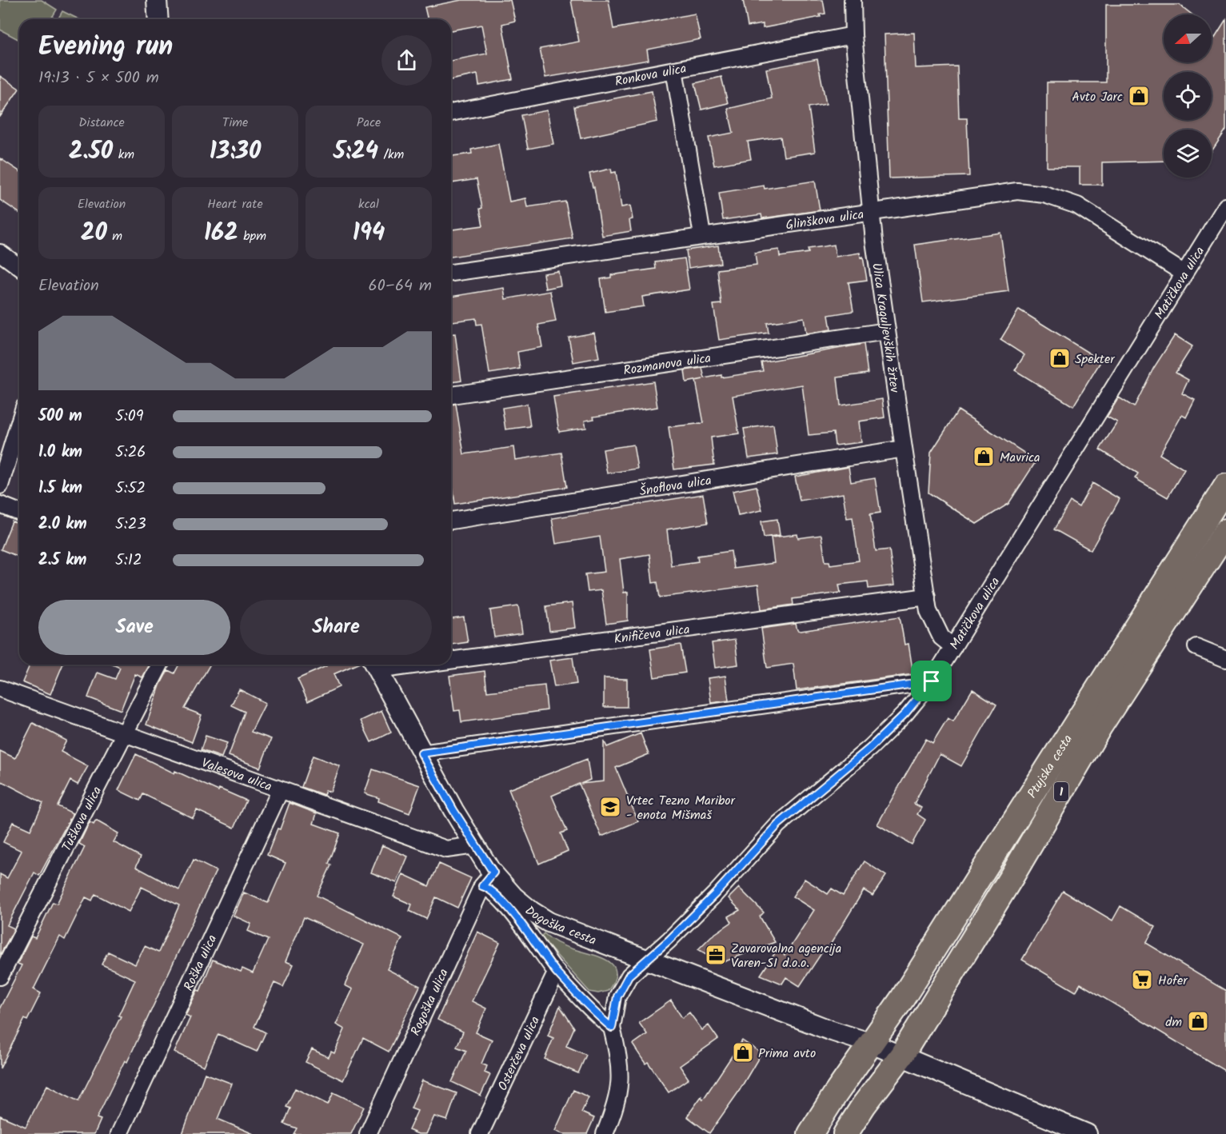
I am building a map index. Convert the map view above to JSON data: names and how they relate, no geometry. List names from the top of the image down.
{
  "streets": {
    "main road": ["Ptujska cesta", "1"],
    "street": [
      "Ronkova ulica",
      "Glinškova ulica",
      "Matičkova ulica",
      "Ulica Kraguljevških žrtev",
      "Rozmanova ulica",
      "Šnoflova ulica",
      "Knifičeva ulica",
      "Valesova ulica",
      "Tuškova ulica",
      "Dogoška cesta",
      "Roška ulica",
      "Rogoška ulica",
      "Osterčeva ulica"
    ]
  },
  "crossings": [
    ["Ronkova ulica", "Ulica Kraguljevških žrtev"],
    ["Glinškova ulica", "Matičkova ulica"],
    ["Glinškova ulica", "Ulica Kraguljevških žrtev"],
    ["Matičkova ulica", "Ulica Kraguljevških žrtev"],
    ["Matičkova ulica", "Dogoška cesta"],
    ["Ulica Kraguljevških žrtev", "Rozmanova ulica"],
    ["Ulica Kraguljevških žrtev", "Šnoflova ulica"],
    ["Ulica Kraguljevških žrtev", "Knifičeva ulica"],
    ["Ptujska cesta", "Dogoška cesta"],
    ["Valesova ulica", "Tuškova ulica"],
    ["Valesova ulica", "Dogoška cesta"],
    ["Valesova ulica", "Roška ulica"],
    ["Dogoška cesta", "Rogoška ulica"]
  ],
  "places": {
    "shop": [
      "Avto Jarc",
      "Spekter",
      "Mavrica",
      "dm",
      "Prima avto"
    ],
    "school or university": ["Vrtec Tezno Maribor - enota Mišmaš"],
    "office": ["Zavarovalna agencija Varen-SI d.o.o."],
    "supermarket": ["Hofer"]
  },
  "north": "left",
  "page": {
    "heading": ["Evening run", "19:13 · 5 × 500 m"],
    "stats": [
      ["Distance", "2.50 km"],
      ["Time", "13:30"],
      ["Pace", "5:24 /km"],
      ["Elevation", "20 m"],
      ["Heart rate", "162 bpm"],
      ["kcal", "194"]
    ],
    "chart": ["Elevation", "60–64 m"],
    "list": [
      {
        "name": "500 m",
        "note": "5:09"
      },
      {
        "name": "1.0 km",
        "note": "5:26"
      },
      {
        "name": "1.5 km",
        "note": "5:52"
      },
      {
        "name": "2.0 km",
        "note": "5:23"
      },
      {
        "name": "2.5 km",
        "note": "5:12"
      }
    ],
    "buttons": ["Save", "Share"]
  }
}
